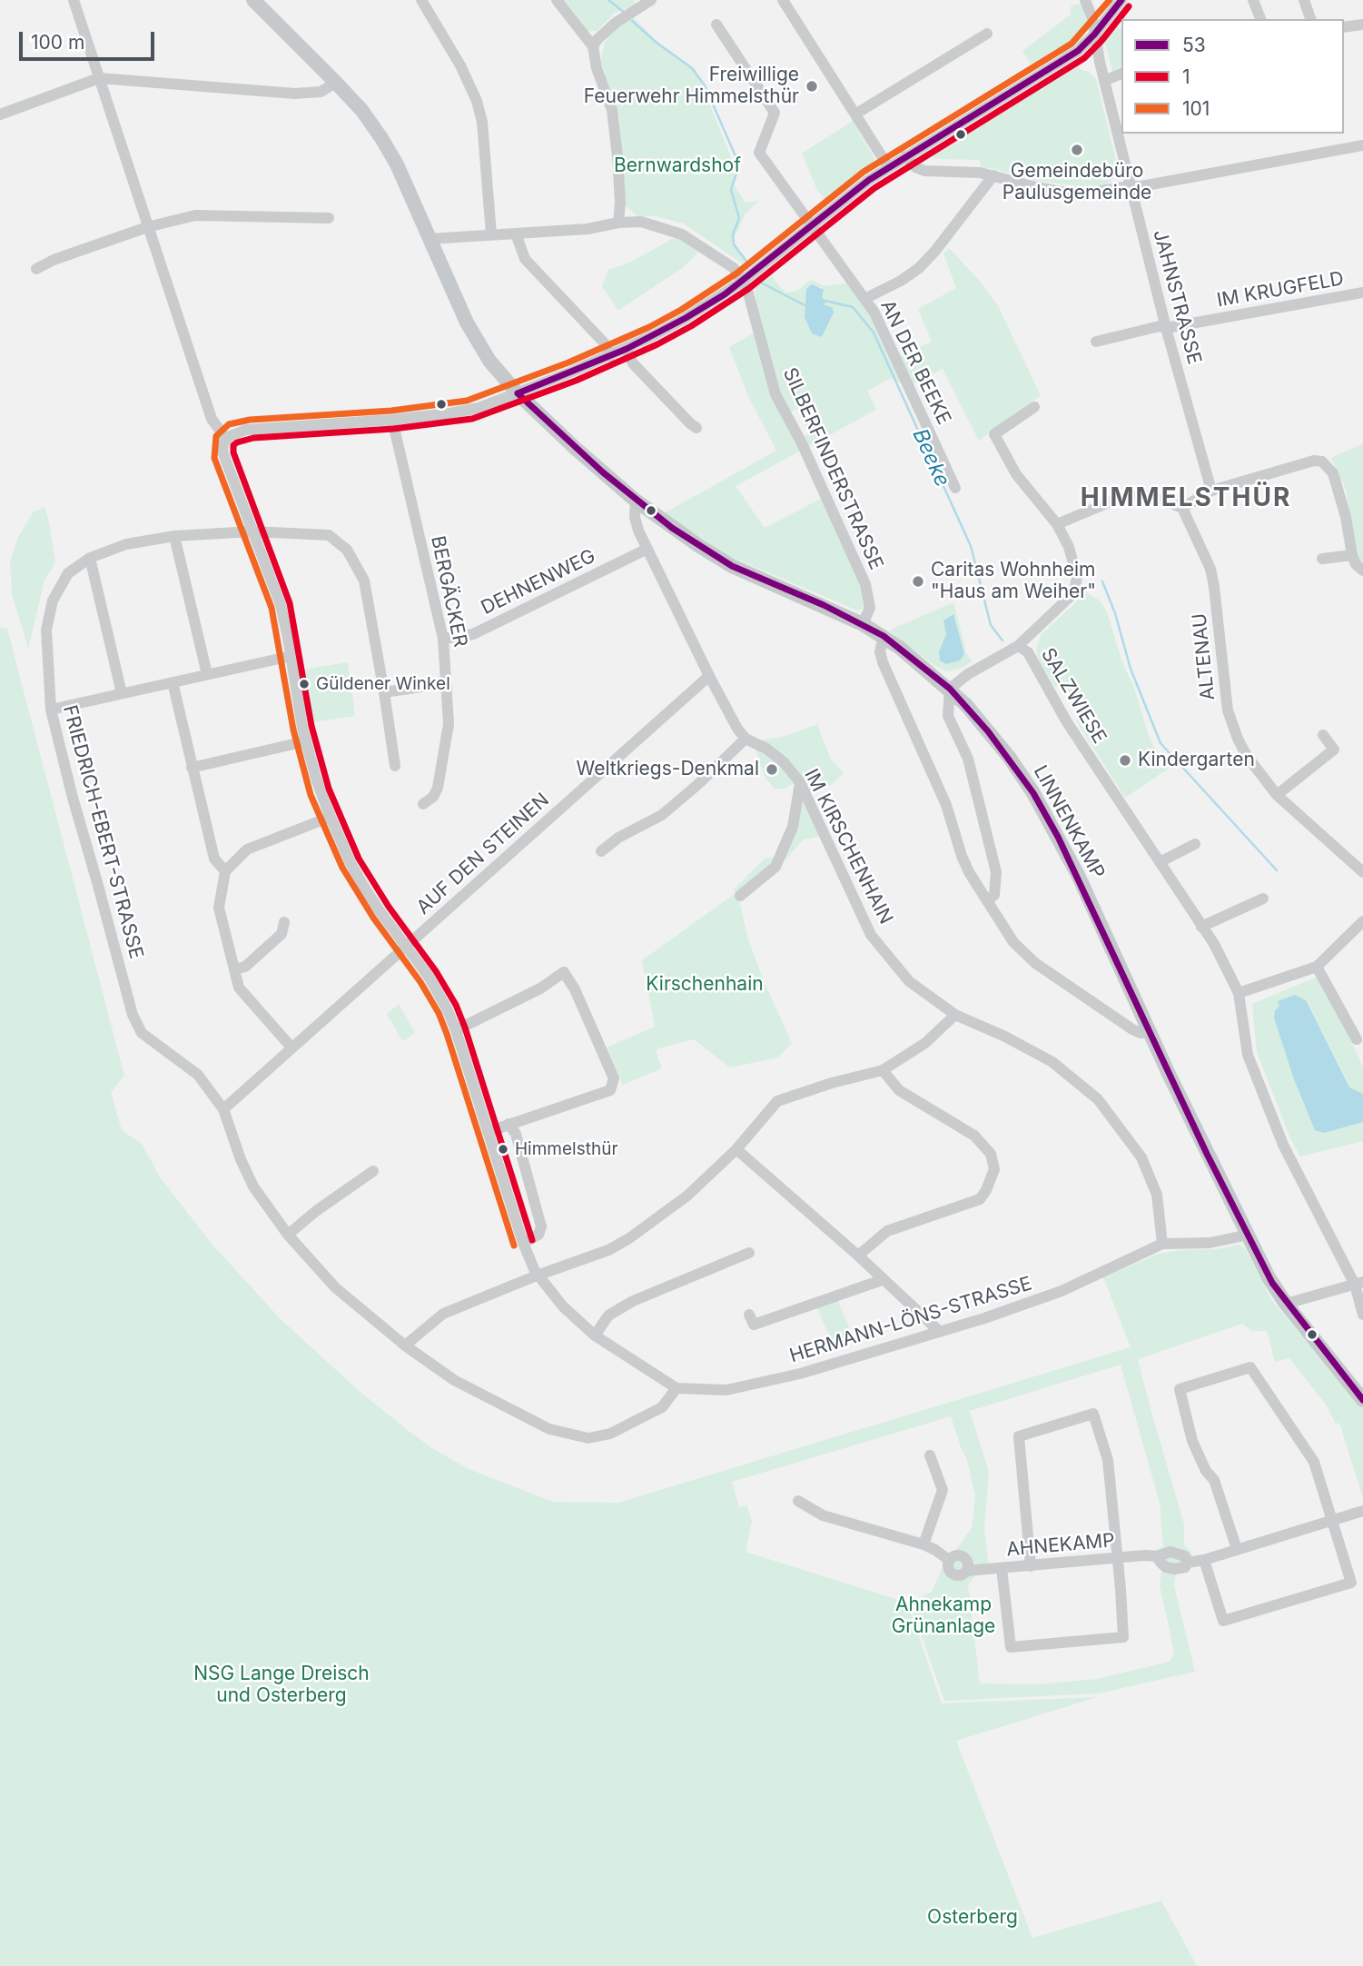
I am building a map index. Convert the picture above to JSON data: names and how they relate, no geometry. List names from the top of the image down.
{
  "streets": {
    "main road": ["LINNENKAMP"],
    "street": [
      "IM KRUGFELD",
      "JAHNSTRASSE",
      "AN DER BEEKE",
      "SILBERFINDERSTRASSE",
      "DEHNENWEG",
      "BERGÄCKER",
      "ALTENAU",
      "SALZWIESE",
      "FRIEDRICH-EBERT-STRASSE",
      "IM KIRSCHENHAIN",
      "AUF DEN STEINEN",
      "HERMANN-LÖNS-STRASSE",
      "AHNEKAMP"
    ]
  },
  "crossings": [
    ["IM KRUGFELD", "JAHNSTRASSE"],
    ["SILBERFINDERSTRASSE", "LINNENKAMP"],
    ["DEHNENWEG", "BERGÄCKER"],
    ["LINNENKAMP", "HERMANN-LÖNS-STRASSE"],
    ["FRIEDRICH-EBERT-STRASSE", "AUF DEN STEINEN"],
    ["FRIEDRICH-EBERT-STRASSE", "HERMANN-LÖNS-STRASSE"],
    ["IM KIRSCHENHAIN", "HERMANN-LÖNS-STRASSE"]
  ],
  "districts": ["HIMMELSTHÜR"],
  "water": ["Beeke"],
  "parks": [
    "Bernwardshof",
    "Kirschenhain",
    "Ahnekamp Grünanlage",
    "NSG Lange Dreisch und Osterberg",
    "Osterberg"
  ],
  "places": [
    "Freiwillige Feuerwehr Himmelsthür",
    "Gemeindebüro Paulusgemeinde",
    "Caritas Wohnheim \"Haus am Weiher\"",
    "Güldener Winkel",
    "Kindergarten",
    "Weltkriegs-Denkmal",
    "Himmelsthür"
  ],
  "lines": ["transit line 53", "transit line 101", "transit line 1"],
  "legend": ["53", "1", "101"],
  "scale_bar": "100 m"
}
